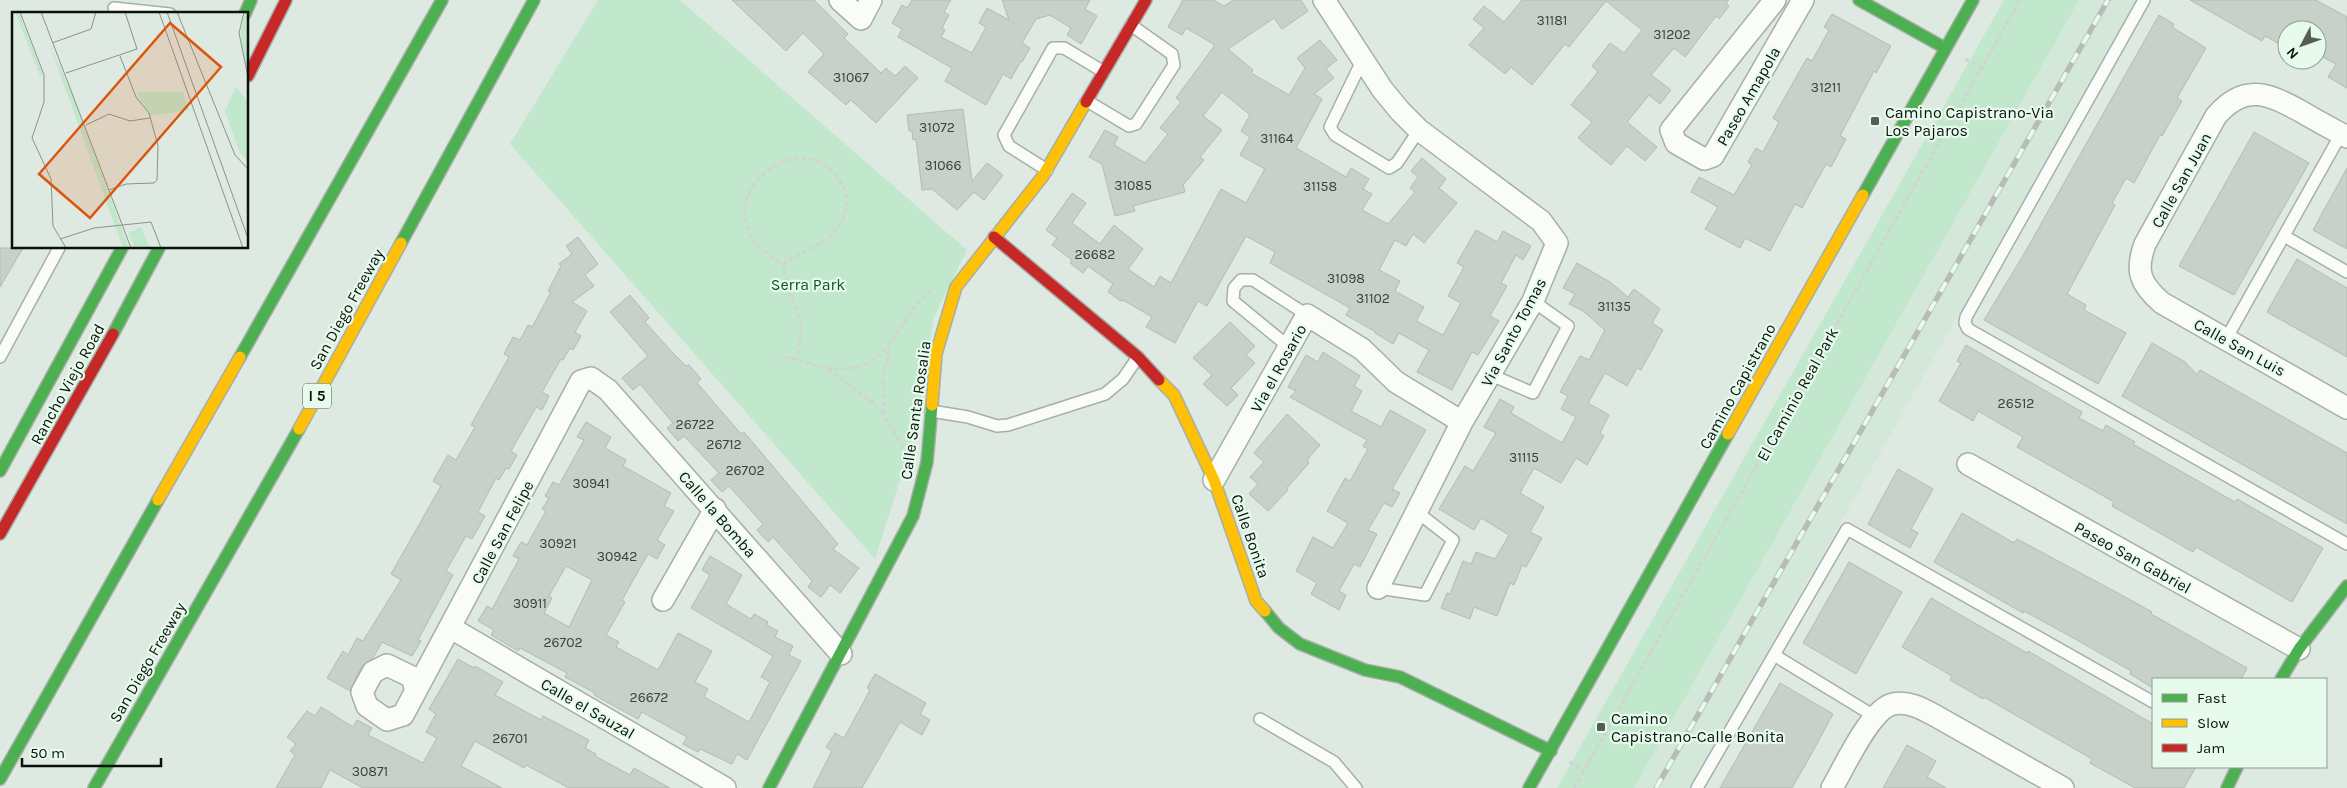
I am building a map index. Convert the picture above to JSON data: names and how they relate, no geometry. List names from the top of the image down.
{
  "streets": {
    "main road": [
      "San Diego Freeway",
      "Rancho Viejo Road",
      "Camino Capistrano",
      "I 5",
      "Calle Santa Rosalia",
      "Calle Bonita"
    ],
    "street": [
      "Paseo Amapola",
      "Calle San Juan",
      "Via Santo Tomas",
      "Calle San Luis",
      "Via el Rosario",
      "Calle la Bomba",
      "Calle San Felipe",
      "Paseo San Gabriel",
      "Calle el Sauzal"
    ],
    "path": ["El Caminio Real Park"]
  },
  "crossings": [
    ["Calle San Juan", "Calle San Luis"],
    ["Via Santo Tomas", "Via el Rosario"],
    ["Via el Rosario", "Calle Bonita"],
    ["Camino Capistrano", "Calle Bonita"],
    ["Calle Santa Rosalia", "Calle la Bomba"],
    ["Calle Santa Rosalia", "Calle Bonita"],
    ["Calle la Bomba", "Calle San Felipe"],
    ["Calle San Felipe", "Calle el Sauzal"]
  ],
  "parks": ["Serra Park"],
  "places": {
    "transit": ["Camino Capistrano-Via Los Pajaros", "Camino Capistrano-Calle Bonita"]
  },
  "house_numbers": [
    "31181",
    "31202",
    "31067",
    "31211",
    "31072",
    "31164",
    "31066",
    "31085",
    "31158",
    "26682",
    "31098",
    "31102",
    "31135",
    "26512",
    "26722",
    "26712",
    "31115",
    "26702",
    "30941",
    "30921",
    "30942",
    "30911",
    "26702",
    "26672",
    "26701",
    "30871"
  ],
  "legend": ["Fast", "Slow", "Jam"],
  "scale_bar": "50 m",
  "north": "bottom left"
}
